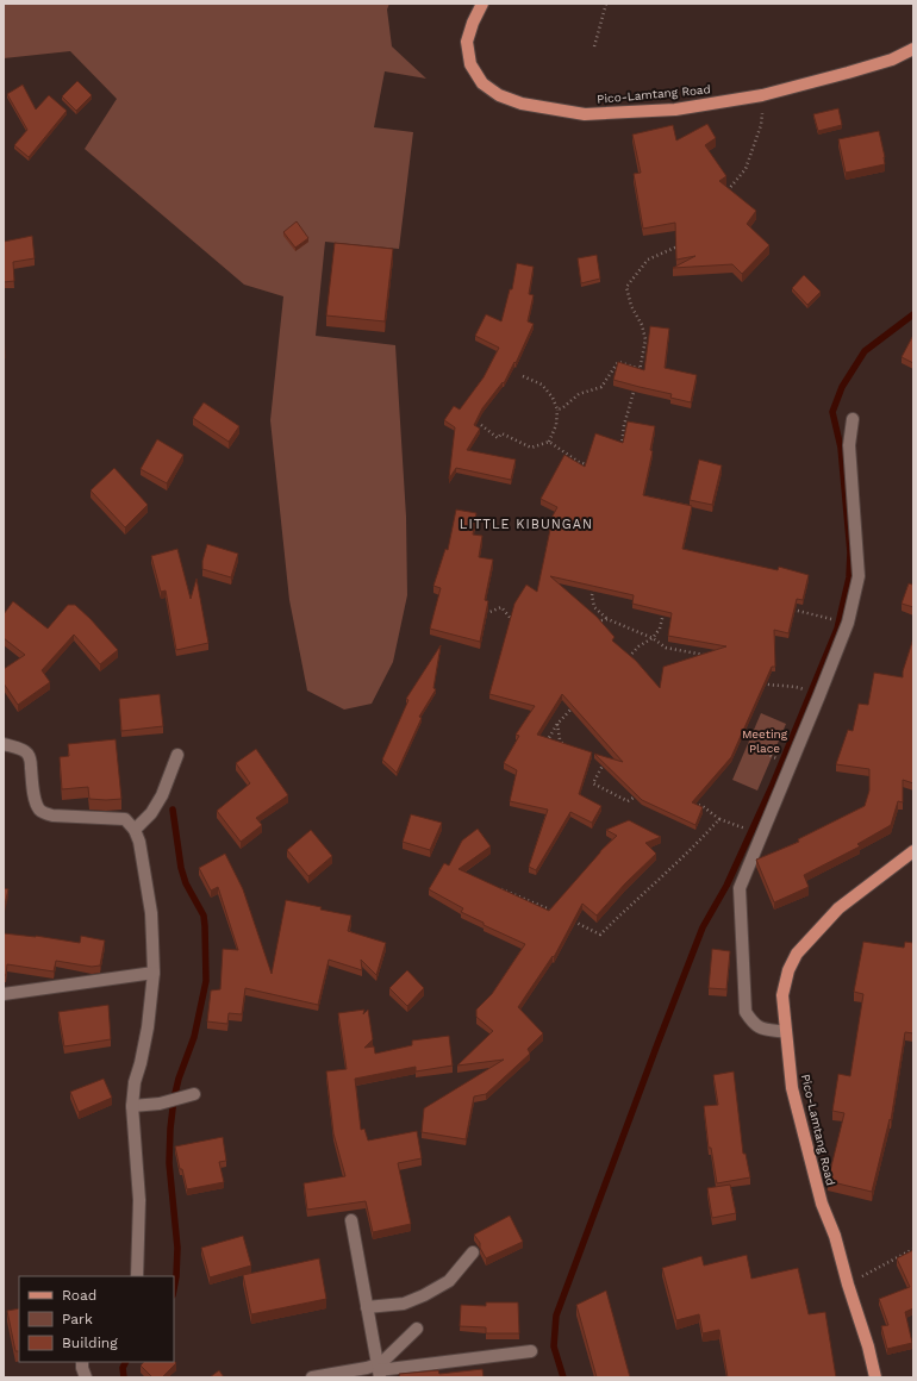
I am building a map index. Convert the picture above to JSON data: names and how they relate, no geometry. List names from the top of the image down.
{
  "streets": {
    "main road": ["Pico-Lamtang Road"]
  },
  "districts": ["LITTLE KIBUNGAN"],
  "parks": ["Meeting Place"],
  "legend": ["Road", "Park", "Building"]
}
